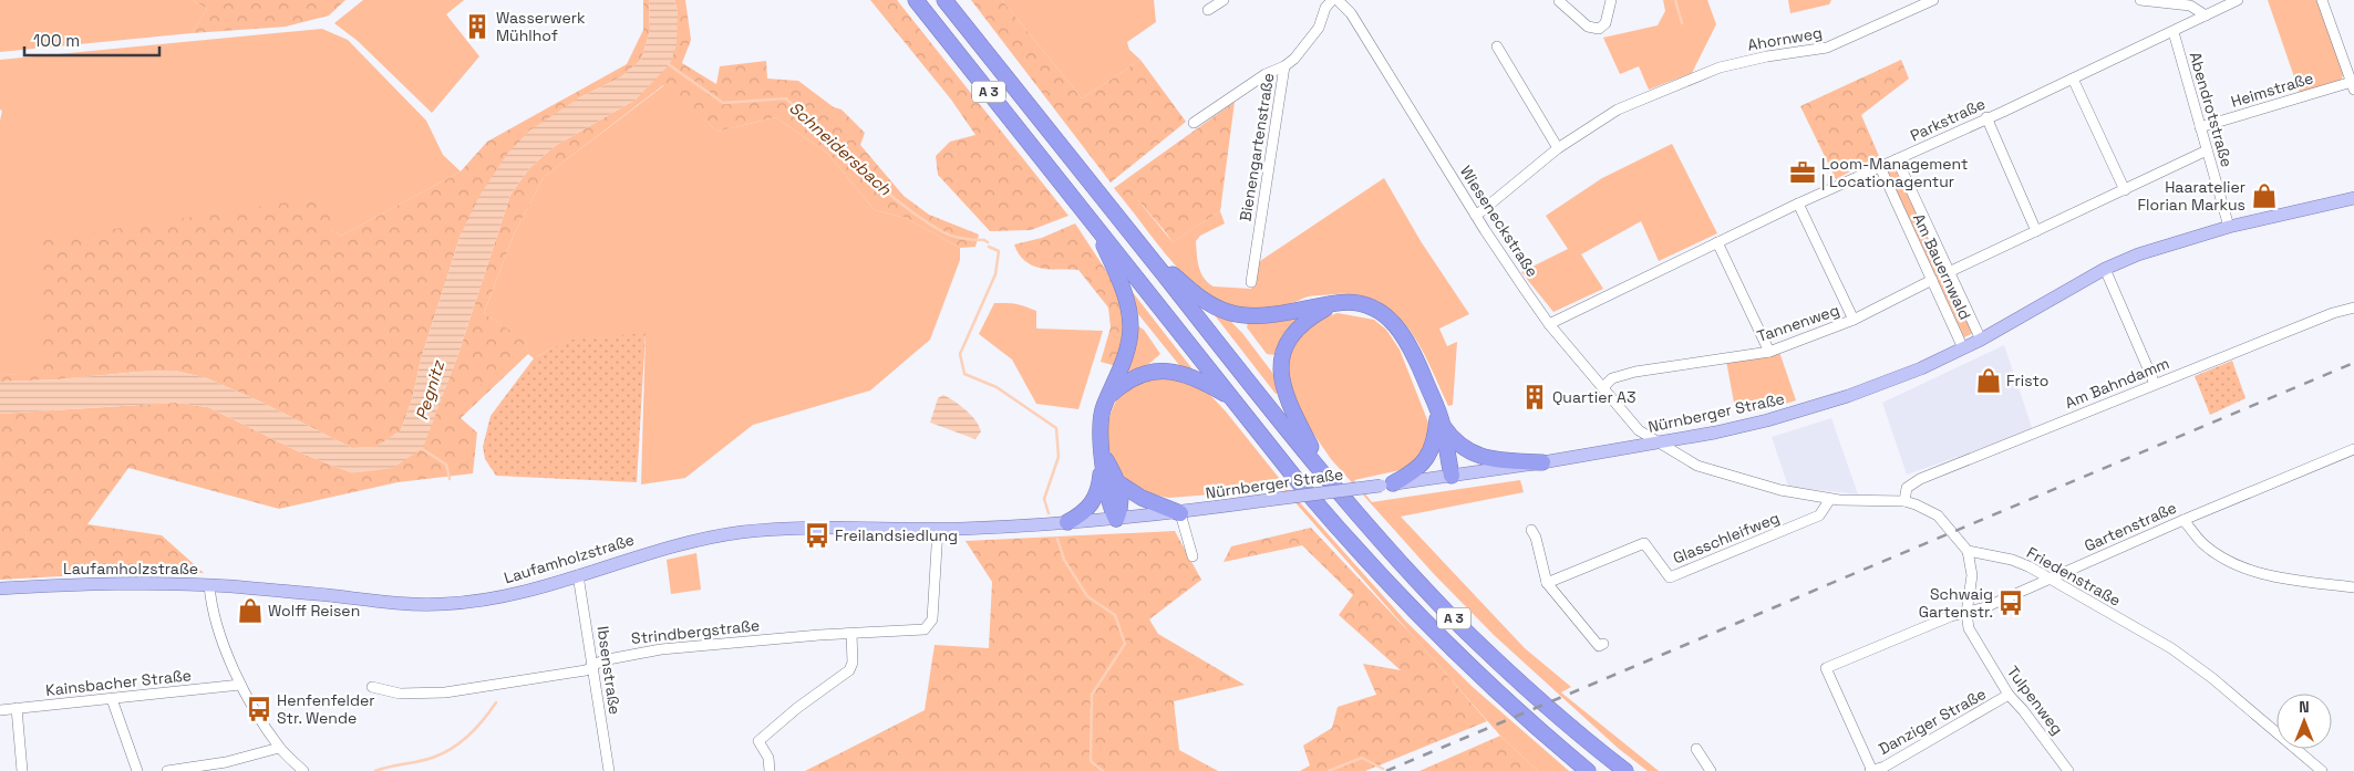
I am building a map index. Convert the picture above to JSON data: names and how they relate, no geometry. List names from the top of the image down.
{
  "streets": {
    "highway": ["A 3"],
    "main road": ["Nürnberger Straße", "Laufamholzstraße"],
    "street": [
      "Ahornweg",
      "Heimstraße",
      "Abendrotstraße",
      "Parkstraße",
      "Bienengartenstraße",
      "Wieseneckstraße",
      "Am Bauernwald",
      "Tannenweg",
      "Am Bahndamm",
      "Gartenstraße",
      "Glasschleifweg",
      "Friedenstraße",
      "Strindbergstraße",
      "Ibsenstraße",
      "Kainsbacher Straße",
      "Tulpenweg",
      "Danziger Straße"
    ]
  },
  "crossings": [
    ["Ahornweg", "Wieseneckstraße"],
    ["Heimstraße", "Abendrotstraße"],
    ["Abendrotstraße", "Parkstraße"],
    ["Abendrotstraße", "Nürnberger Straße"],
    ["Parkstraße", "Wieseneckstraße"],
    ["Parkstraße", "Am Bauernwald"],
    ["Wieseneckstraße", "Tannenweg"],
    ["Wieseneckstraße", "Nürnberger Straße"],
    ["Am Bauernwald", "Tannenweg"],
    ["Am Bauernwald", "Nürnberger Straße"],
    ["Nürnberger Straße", "Laufamholzstraße"],
    ["Gartenstraße", "Friedenstraße"],
    ["Gartenstraße", "Tulpenweg"],
    ["Gartenstraße", "Danziger Straße"],
    ["Laufamholzstraße", "Strindbergstraße"],
    ["Laufamholzstraße", "Ibsenstraße"],
    ["Friedenstraße", "Tulpenweg"],
    ["Strindbergstraße", "Ibsenstraße"],
    ["Tulpenweg", "Danziger Straße"]
  ],
  "water": ["Schneidersbach", "Pegnitz"],
  "places": {
    "building": ["Wasserwerk Mühlhof", "Quartier A3"],
    "office": ["Loom-Management | Locationagentur"],
    "shop": ["Haaratelier Florian Markus", "Fristo", "Wolff Reisen"],
    "bus stop": ["Freilandsiedlung", "Schwaig Gartenstr.", "Henfenfelder Str. Wende"]
  },
  "scale_bar": "100 m",
  "north": "top"
}
